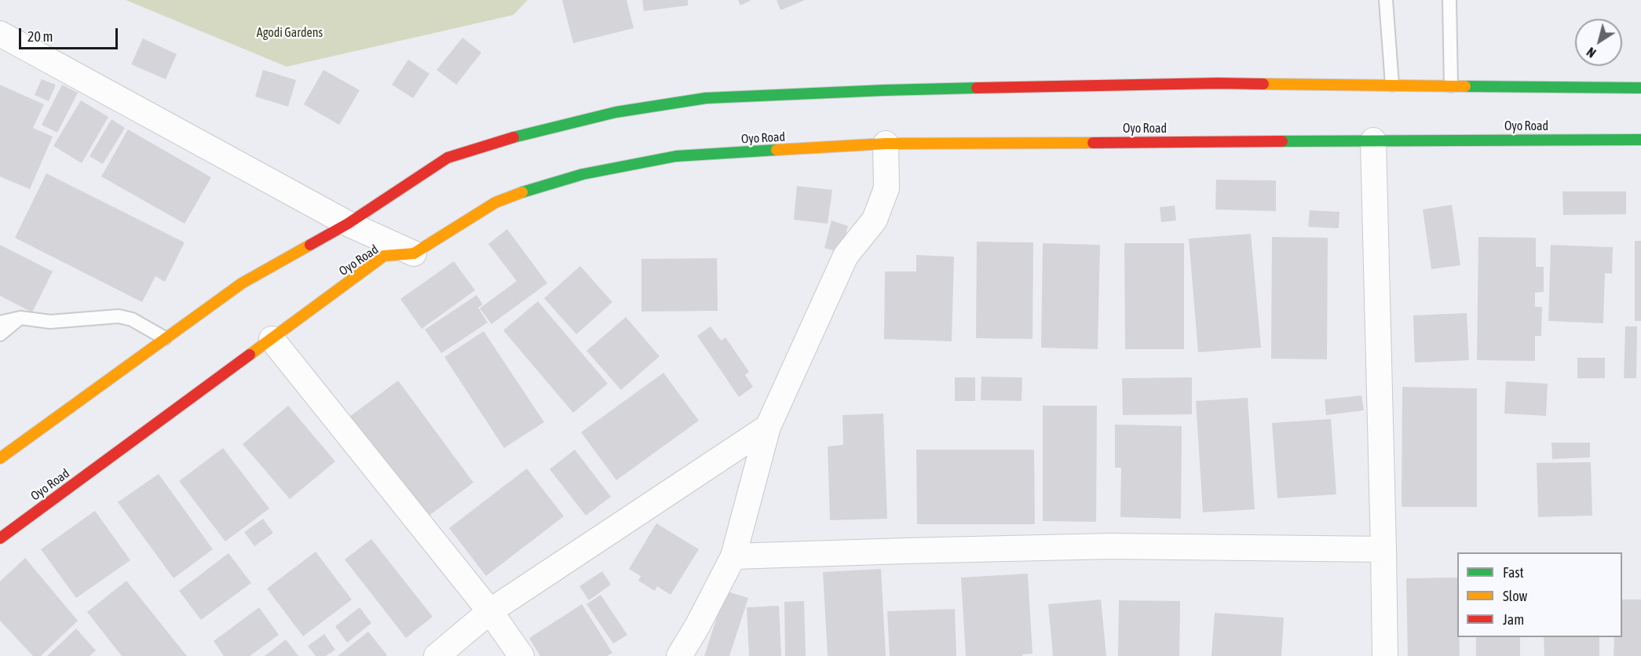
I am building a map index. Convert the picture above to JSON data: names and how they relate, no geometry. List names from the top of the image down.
{
  "streets": {
    "main road": ["Oyo Road"]
  },
  "parks": ["Agodi Gardens"],
  "legend": ["Fast", "Slow", "Jam"],
  "scale_bar": "20 m",
  "north": "bottom left"
}
